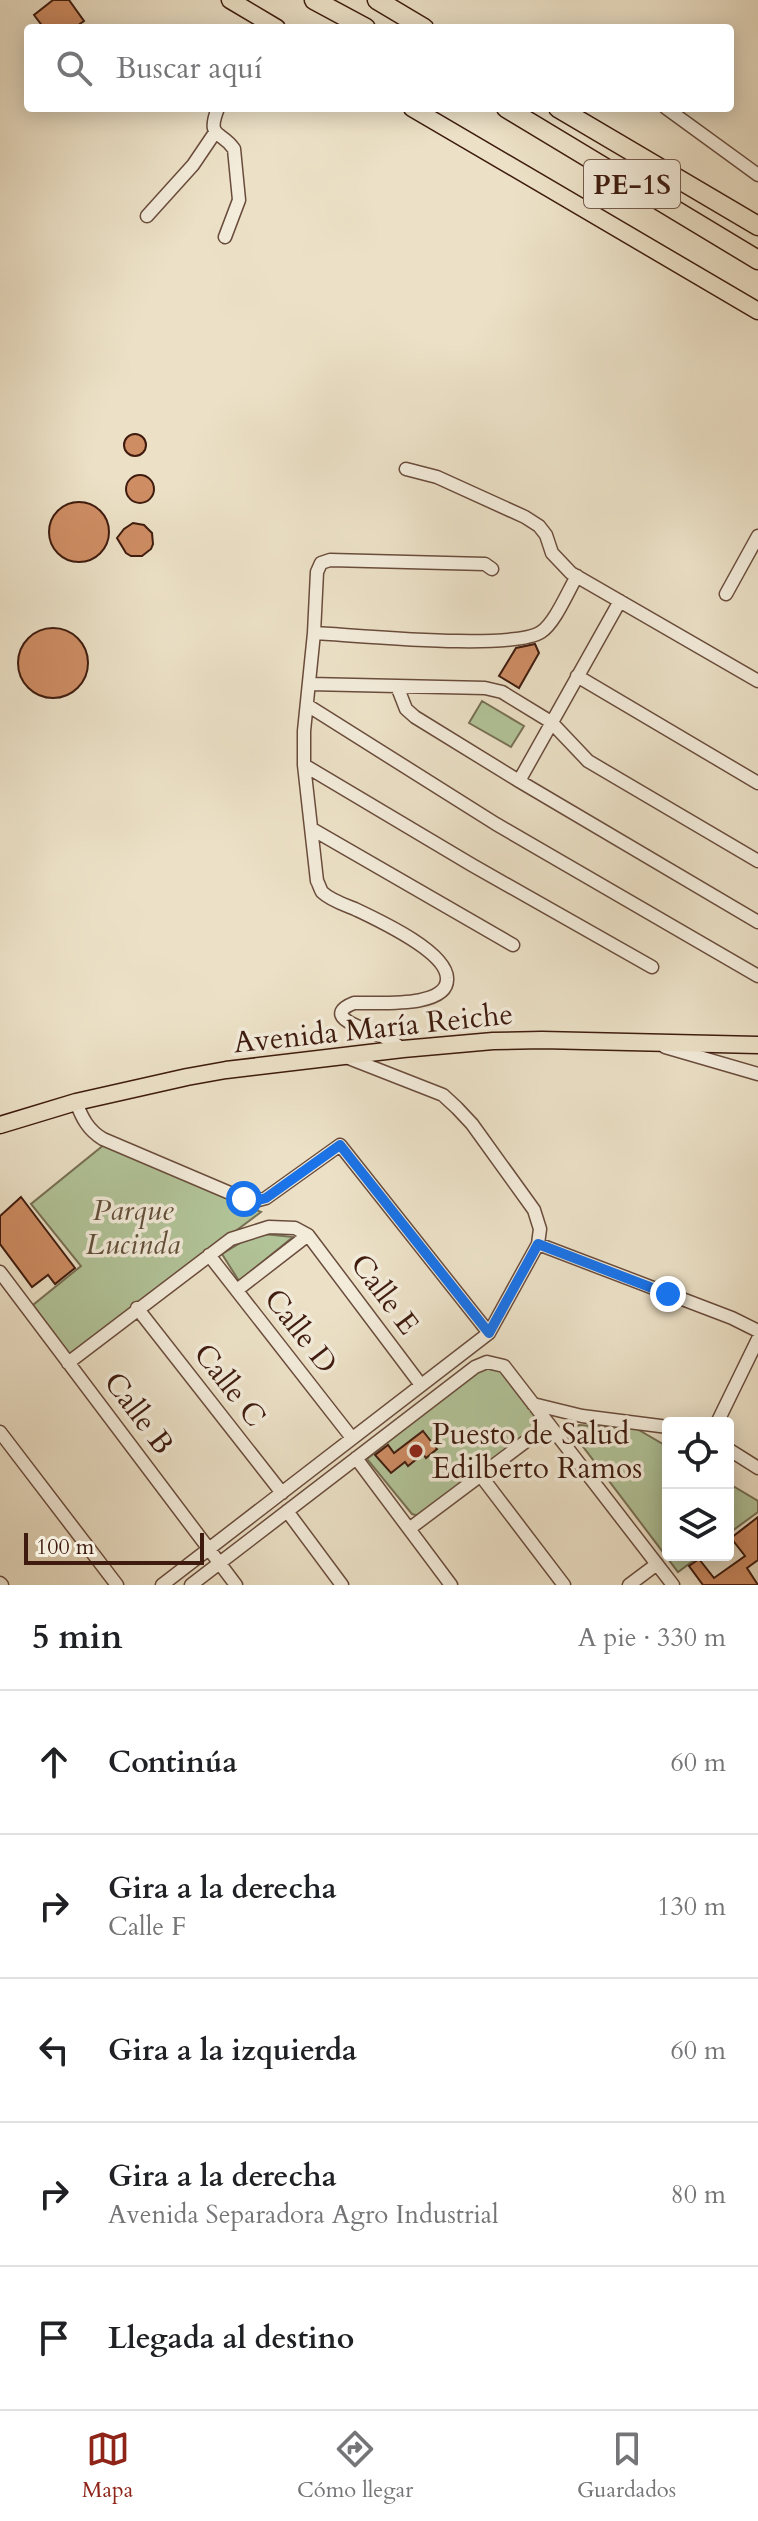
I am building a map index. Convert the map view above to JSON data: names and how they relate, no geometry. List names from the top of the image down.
{
  "streets": {
    "highway": ["PE-1S"],
    "main road": ["Avenida María Reiche"],
    "street": [
      "Calle E",
      "Calle D",
      "Calle C",
      "Calle B"
    ]
  },
  "parks": ["Parque Lucinda"],
  "places": ["Puesto de Salud Edilberto Ramos"],
  "scale_bar": "100 m",
  "page": {
    "search": "Buscar aquí",
    "scale": "100 m",
    "heading": ["5 min", "A pie · 330 m"],
    "list": [
      ["Continúa", "60 m"],
      ["Gira a la derecha", "Calle F", "130 m"],
      ["Gira a la izquierda", "60 m"],
      ["Gira a la derecha", "Avenida Separadora Agro Industrial", "80 m"],
      "Llegada al destino"
    ],
    "nav": ["Mapa", "Cómo llegar", "Guardados"]
  }
}
